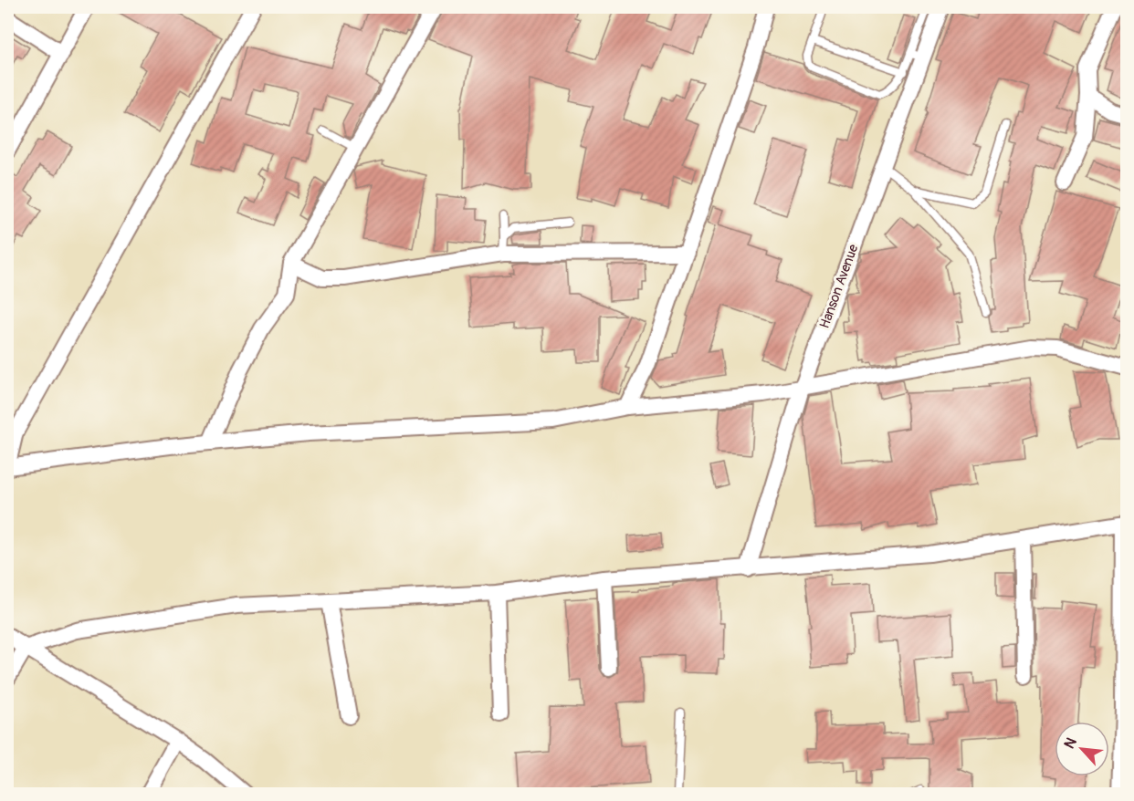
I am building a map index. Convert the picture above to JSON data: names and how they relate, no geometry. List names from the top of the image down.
{
  "streets": {
    "street": ["Hanson Avenue"]
  },
  "north": "top left"
}
